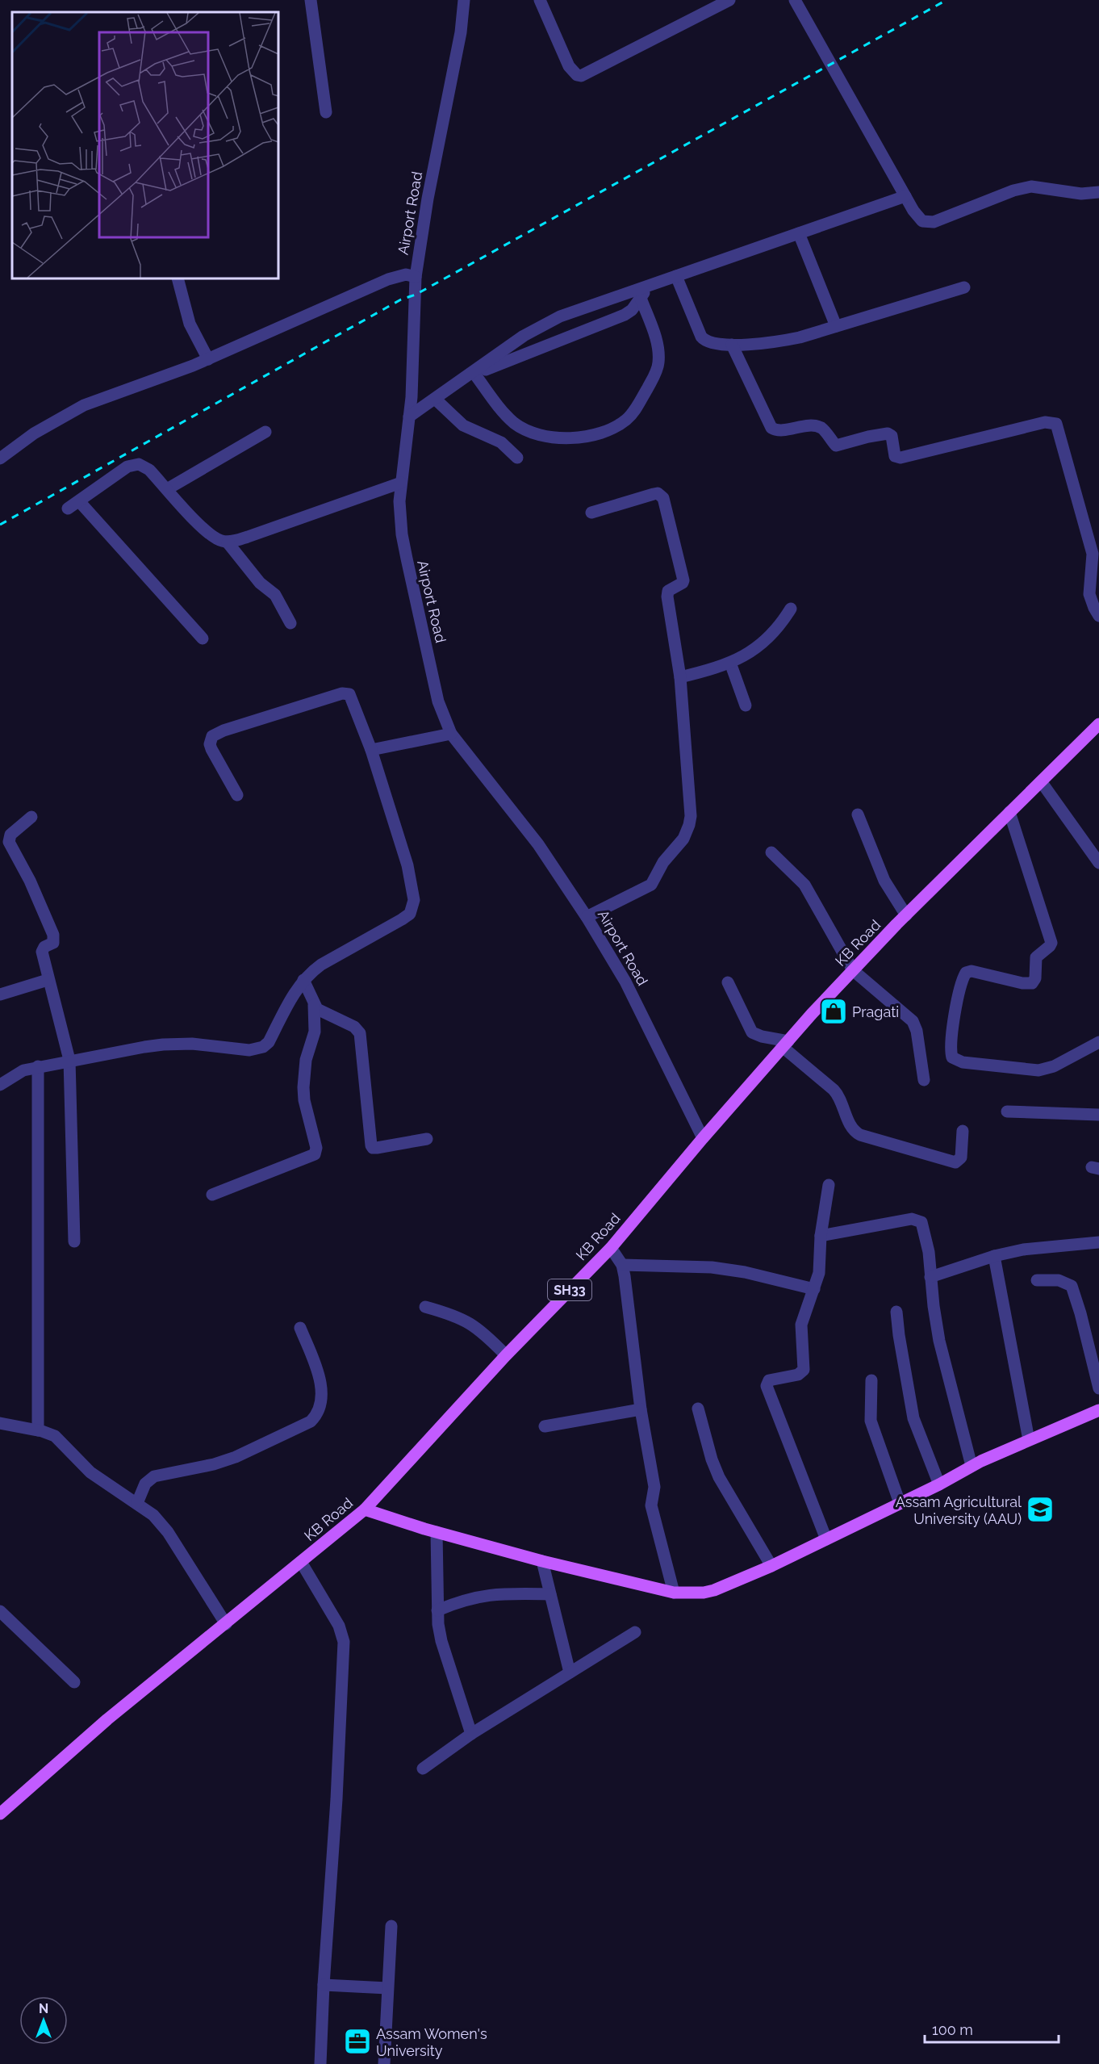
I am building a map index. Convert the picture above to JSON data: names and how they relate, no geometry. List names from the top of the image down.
{
  "streets": {
    "main road": ["KB Road", "SH33"],
    "street": ["Airport Road"]
  },
  "crossings": [
    ["Airport Road", "KB Road"]
  ],
  "places": {
    "shop": ["Pragati"],
    "school or university": ["Assam Agricultural University (AAU)"],
    "office": ["Assam Women's University"]
  },
  "scale_bar": "100 m",
  "north": "top"
}
